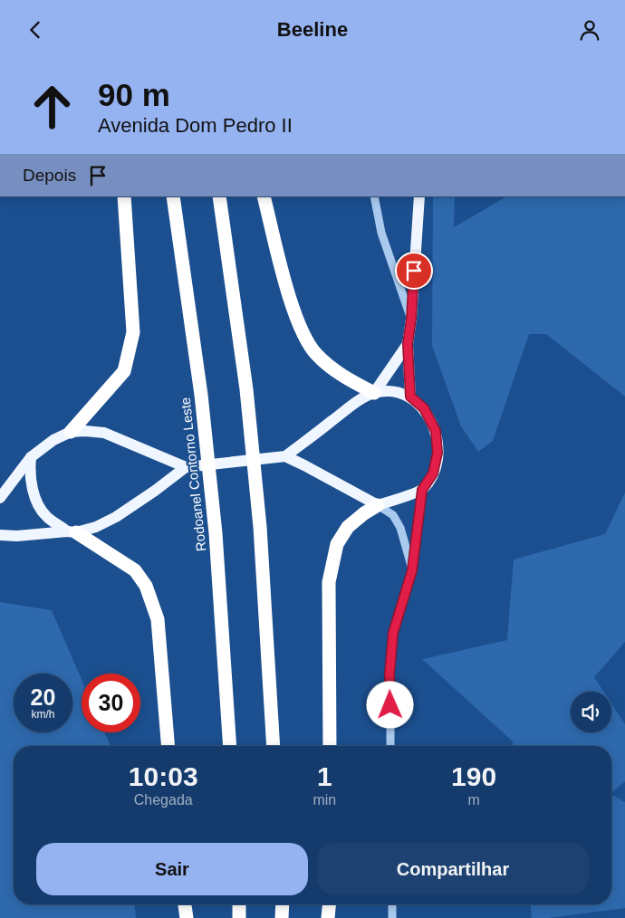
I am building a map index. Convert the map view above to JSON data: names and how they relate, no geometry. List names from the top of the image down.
{
  "streets": {
    "highway": ["Rodoanel Contorno Leste"]
  },
  "page": {
    "header": "Beeline",
    "turn": ["90 m", "Avenida Dom Pedro II"],
    "then": "Depois",
    "speed": "20 km/h",
    "limit": "30",
    "eta": [
      "10:03",
      "Chegada",
      "1",
      "min",
      "190",
      "m"
    ],
    "buttons": ["Sair", "Compartilhar"]
  }
}
